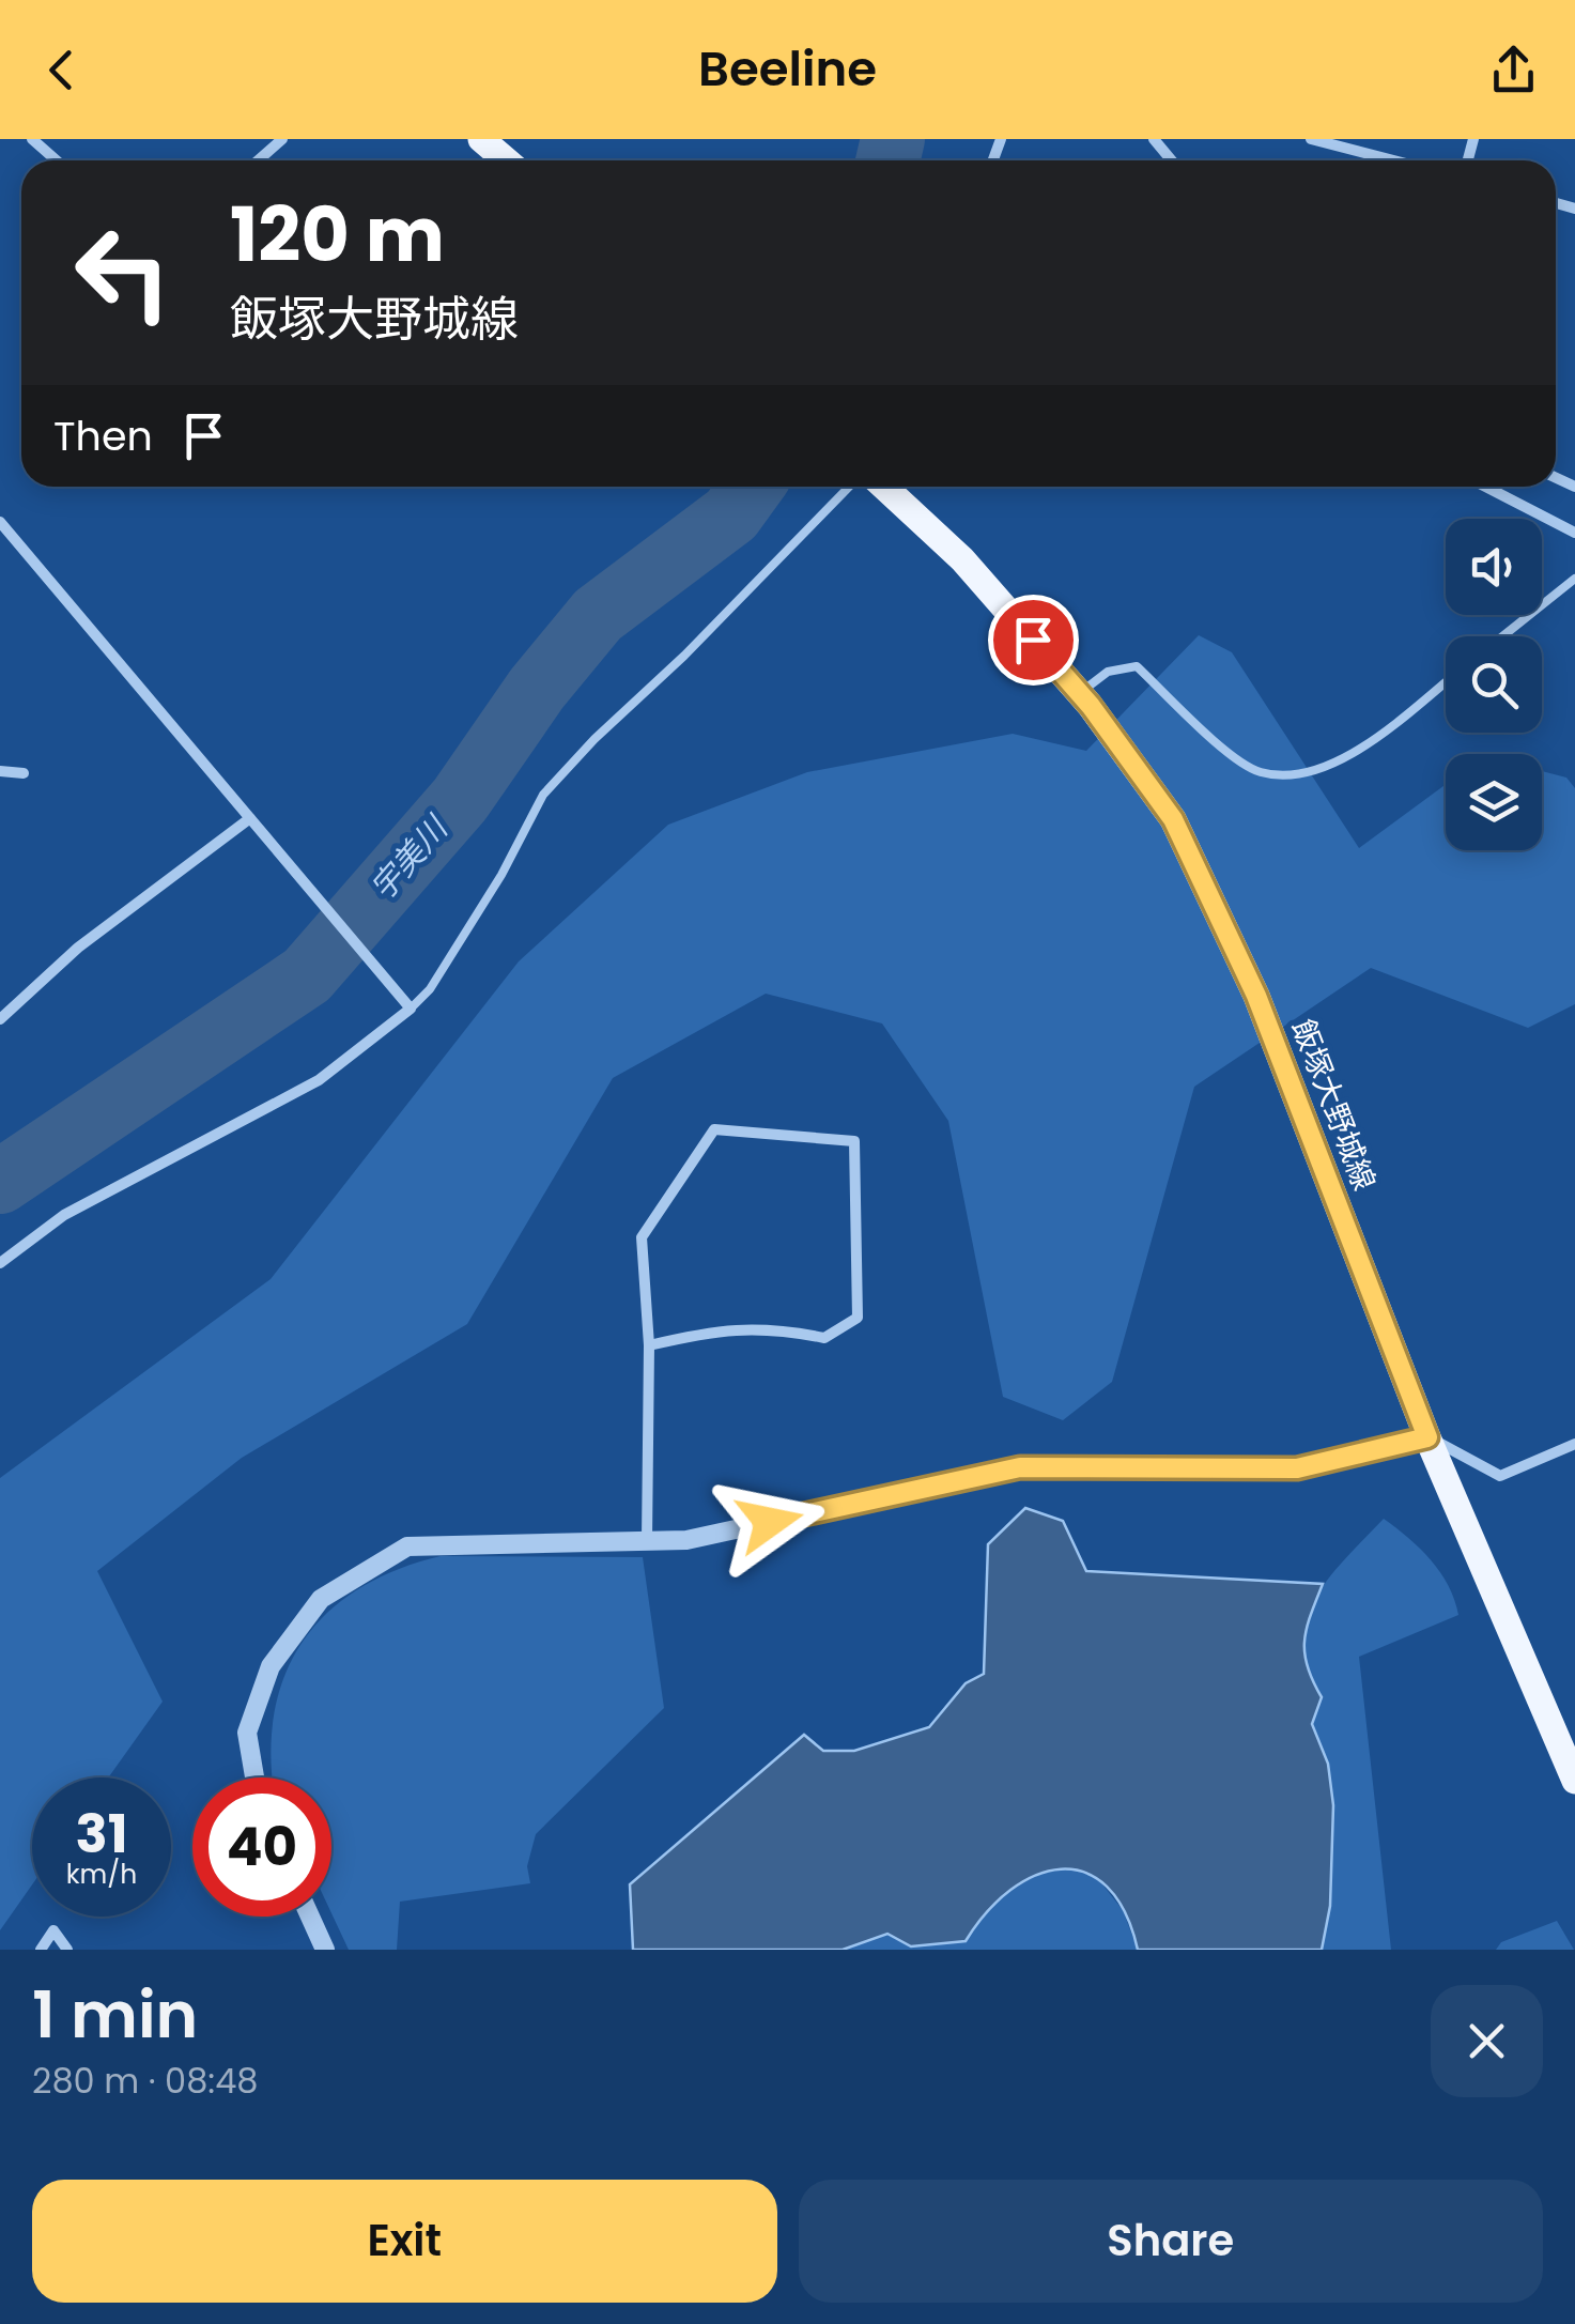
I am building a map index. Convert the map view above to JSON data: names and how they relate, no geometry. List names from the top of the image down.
{
  "streets": {
    "main road": ["飯塚大野城線"]
  },
  "water": ["宇美川"],
  "page": {
    "header": "Beeline",
    "turn": ["120 m", "飯塚大野城線"],
    "then": "Then",
    "speed": "31 km/h",
    "limit": "40",
    "heading": ["1 min", "280 m · 08:48"],
    "buttons": ["Exit", "Share"]
  }
}
